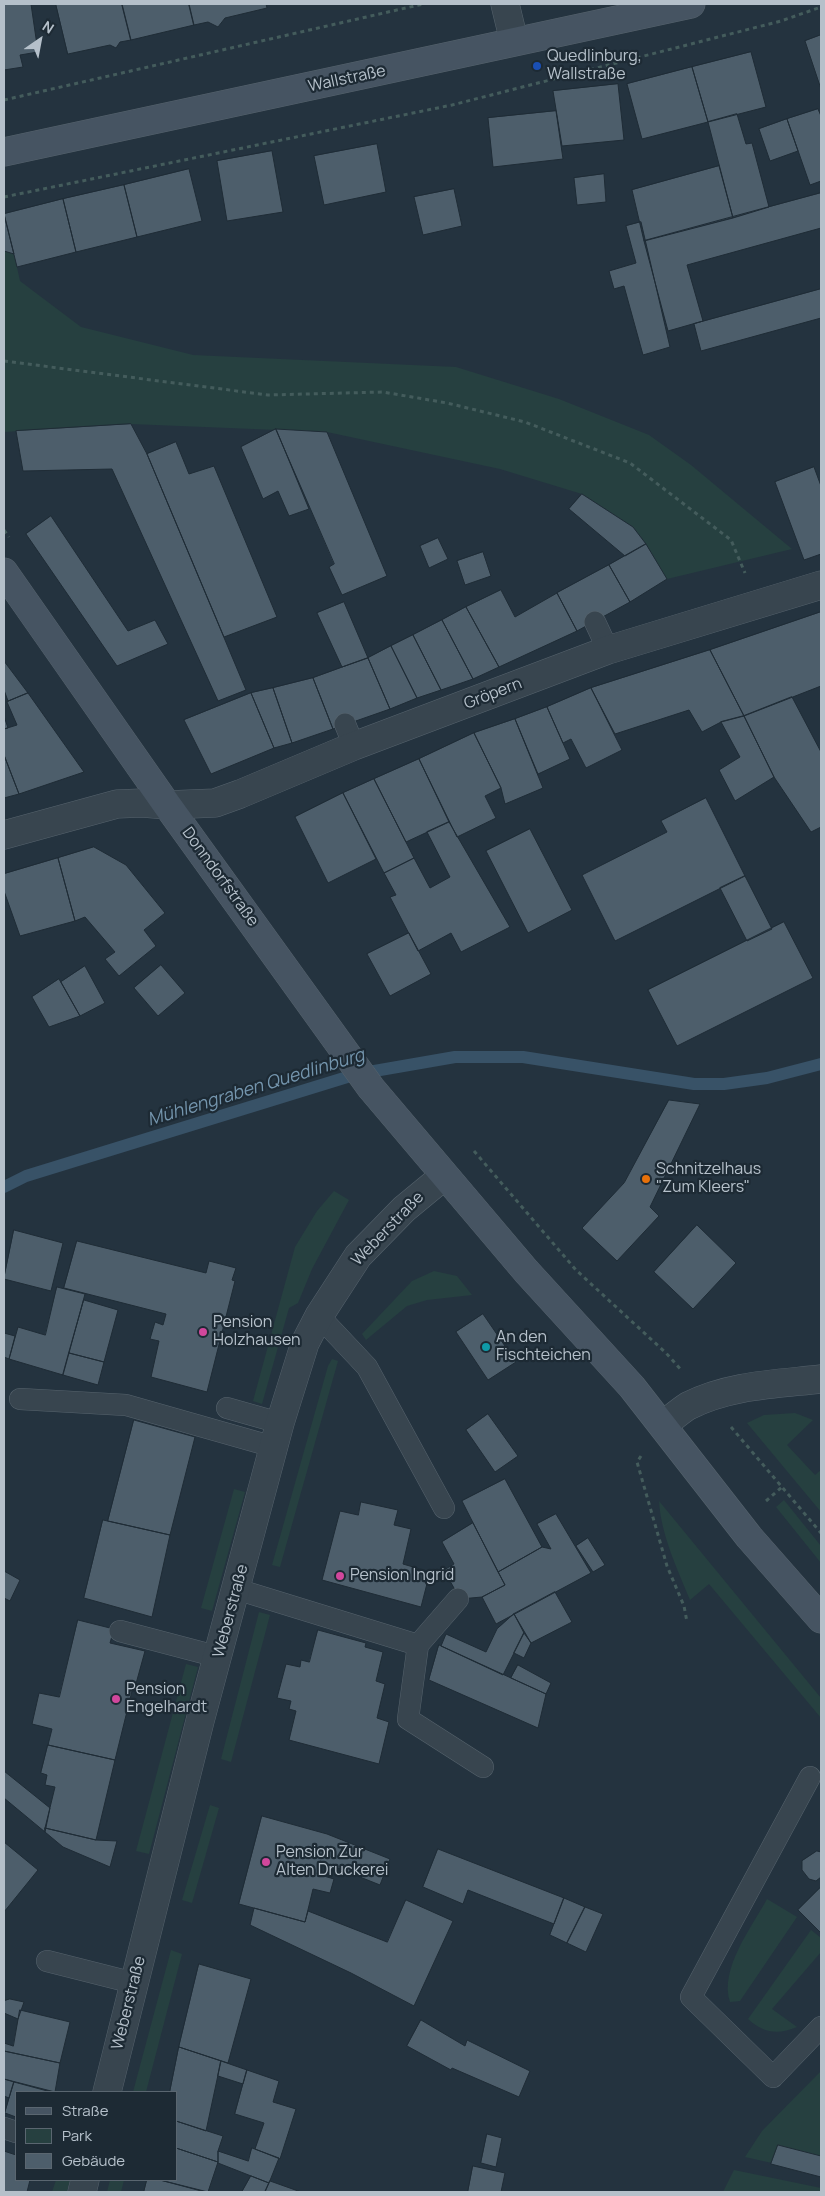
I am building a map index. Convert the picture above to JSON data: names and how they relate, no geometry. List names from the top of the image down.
{
  "streets": {
    "main road": ["Wallstraße", "Donndorfstraße"],
    "street": ["Gröpern", "Weberstraße"]
  },
  "crossings": [
    ["Gröpern", "Donndorfstraße"],
    ["Donndorfstraße", "Weberstraße"]
  ],
  "water": ["Mühlengraben Quedlinburg"],
  "places": [
    "Quedlinburg, Wallstraße",
    "Schnitzelhaus \"Zum Kleers\"",
    "Pension Holzhausen",
    "An den Fischteichen",
    "Pension Ingrid",
    "Pension Engelhardt",
    "Pension Zur Alten Druckerei"
  ],
  "legend": ["Straße", "Park", "Gebäude"],
  "north": "top right"
}
